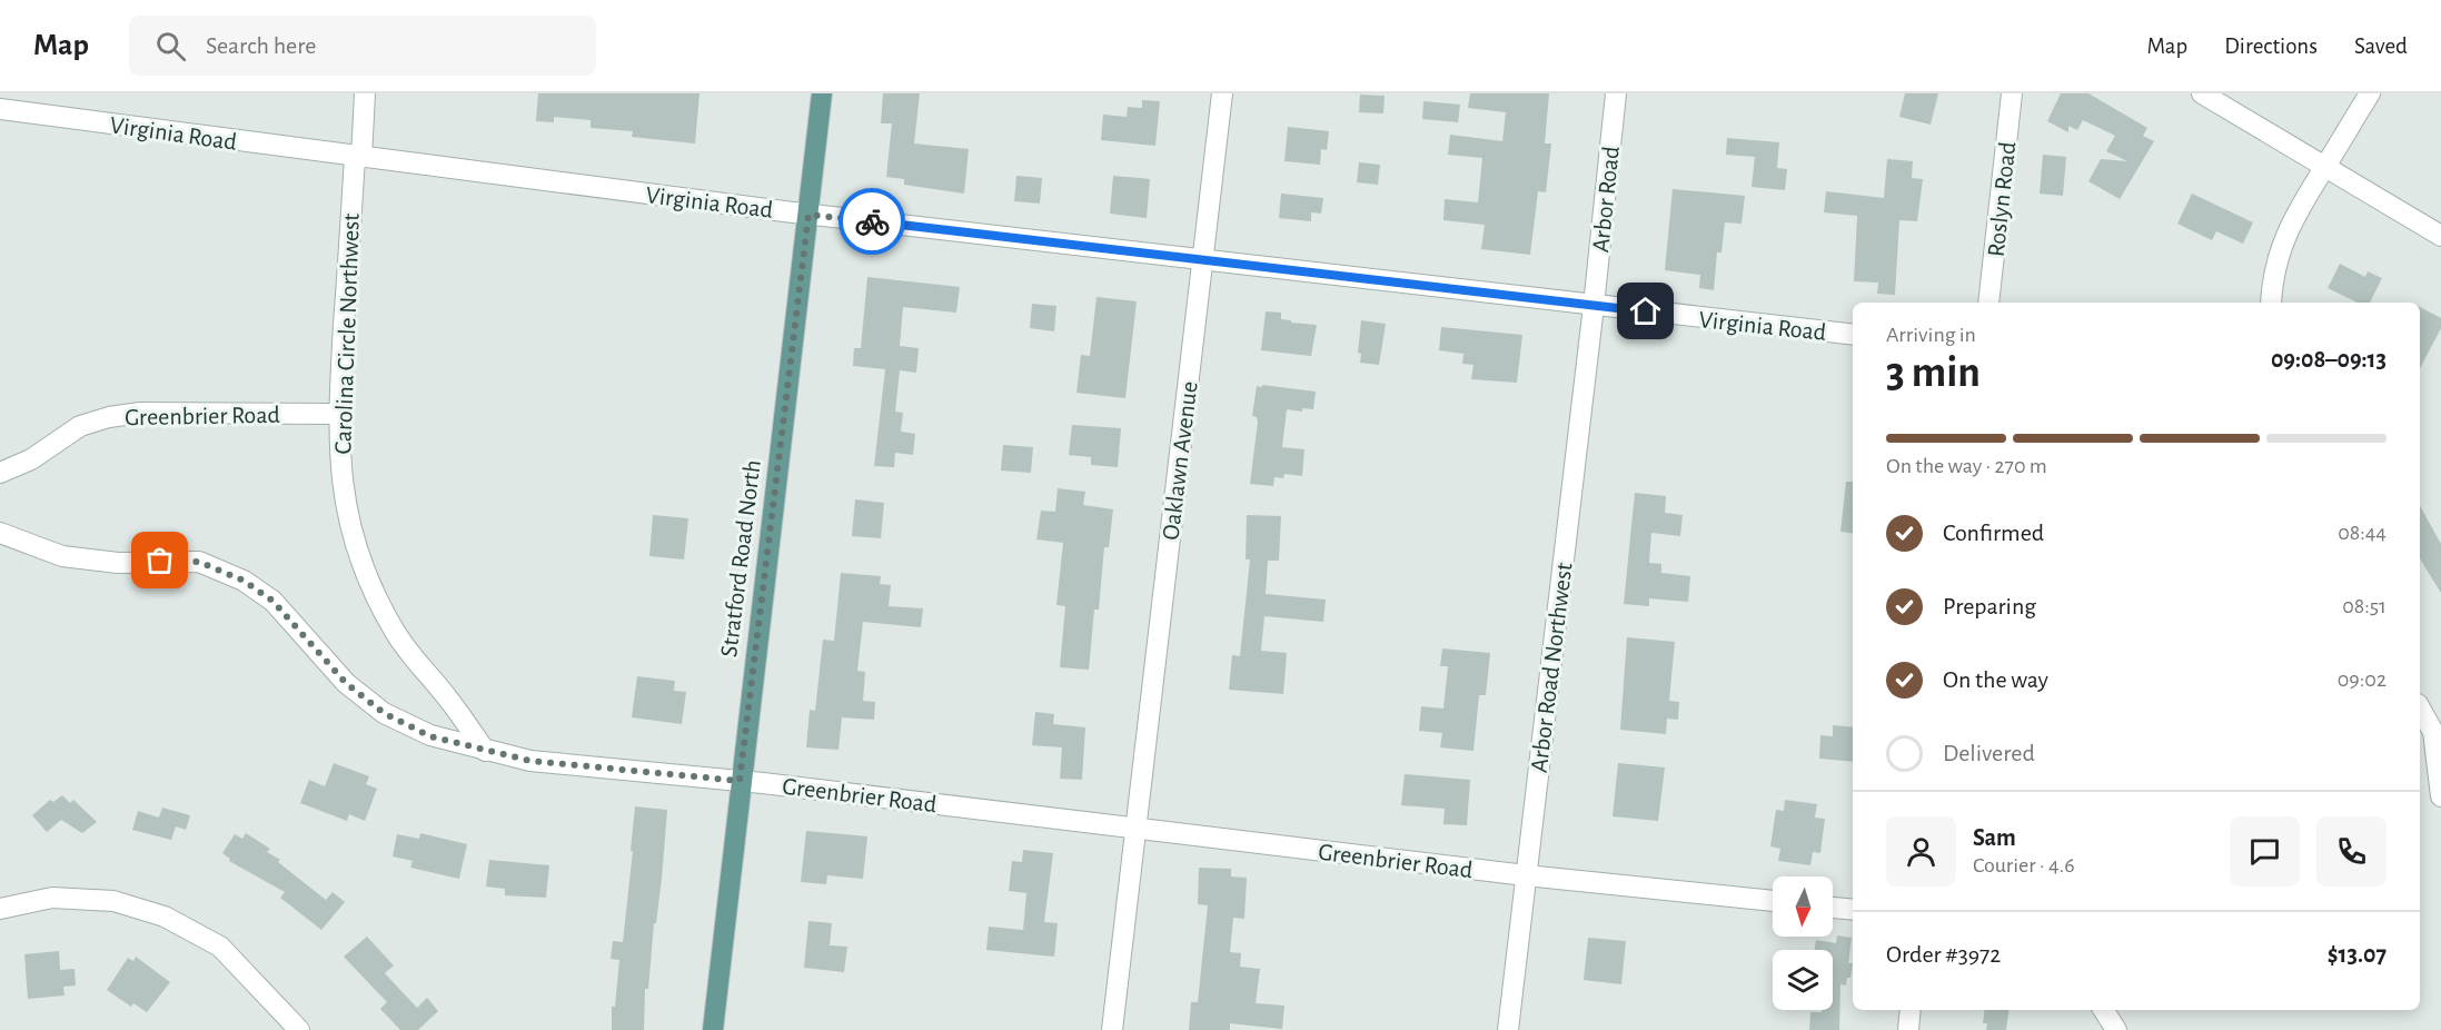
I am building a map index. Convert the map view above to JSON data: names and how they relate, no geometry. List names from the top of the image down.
{
  "streets": {
    "main road": ["Stratford Road North"],
    "street": [
      "Virginia Road",
      "Arbor Road",
      "Roslyn Road",
      "Carolina Circle Northwest",
      "Greenbrier Road",
      "Oaklawn Avenue",
      "Arbor Road Northwest"
    ]
  },
  "crossings": [
    ["Virginia Road", "Arbor Road"],
    ["Virginia Road", "Carolina Circle Northwest"],
    ["Virginia Road", "Oaklawn Avenue"],
    ["Virginia Road", "Stratford Road North"],
    ["Virginia Road", "Arbor Road Northwest"],
    ["Arbor Road", "Arbor Road Northwest"],
    ["Carolina Circle Northwest", "Greenbrier Road"],
    ["Greenbrier Road", "Oaklawn Avenue"],
    ["Greenbrier Road", "Stratford Road North"],
    ["Greenbrier Road", "Arbor Road Northwest"]
  ],
  "north": "bottom",
  "page": {
    "header": "Map",
    "search": "Search here",
    "nav": ["Map", "Directions", "Saved"],
    "heading": ["3 min", "Arriving in", "09:08–09:13"],
    "panel": [
      "Sam",
      "Courier · 4.6",
      "Order #3972",
      "$13.07"
    ],
    "bar": "On the way · 270 m",
    "list": [
      ["Confirmed", "08:44"],
      ["Preparing", "08:51"],
      ["On the way", "09:02"],
      "Delivered"
    ]
  }
}
